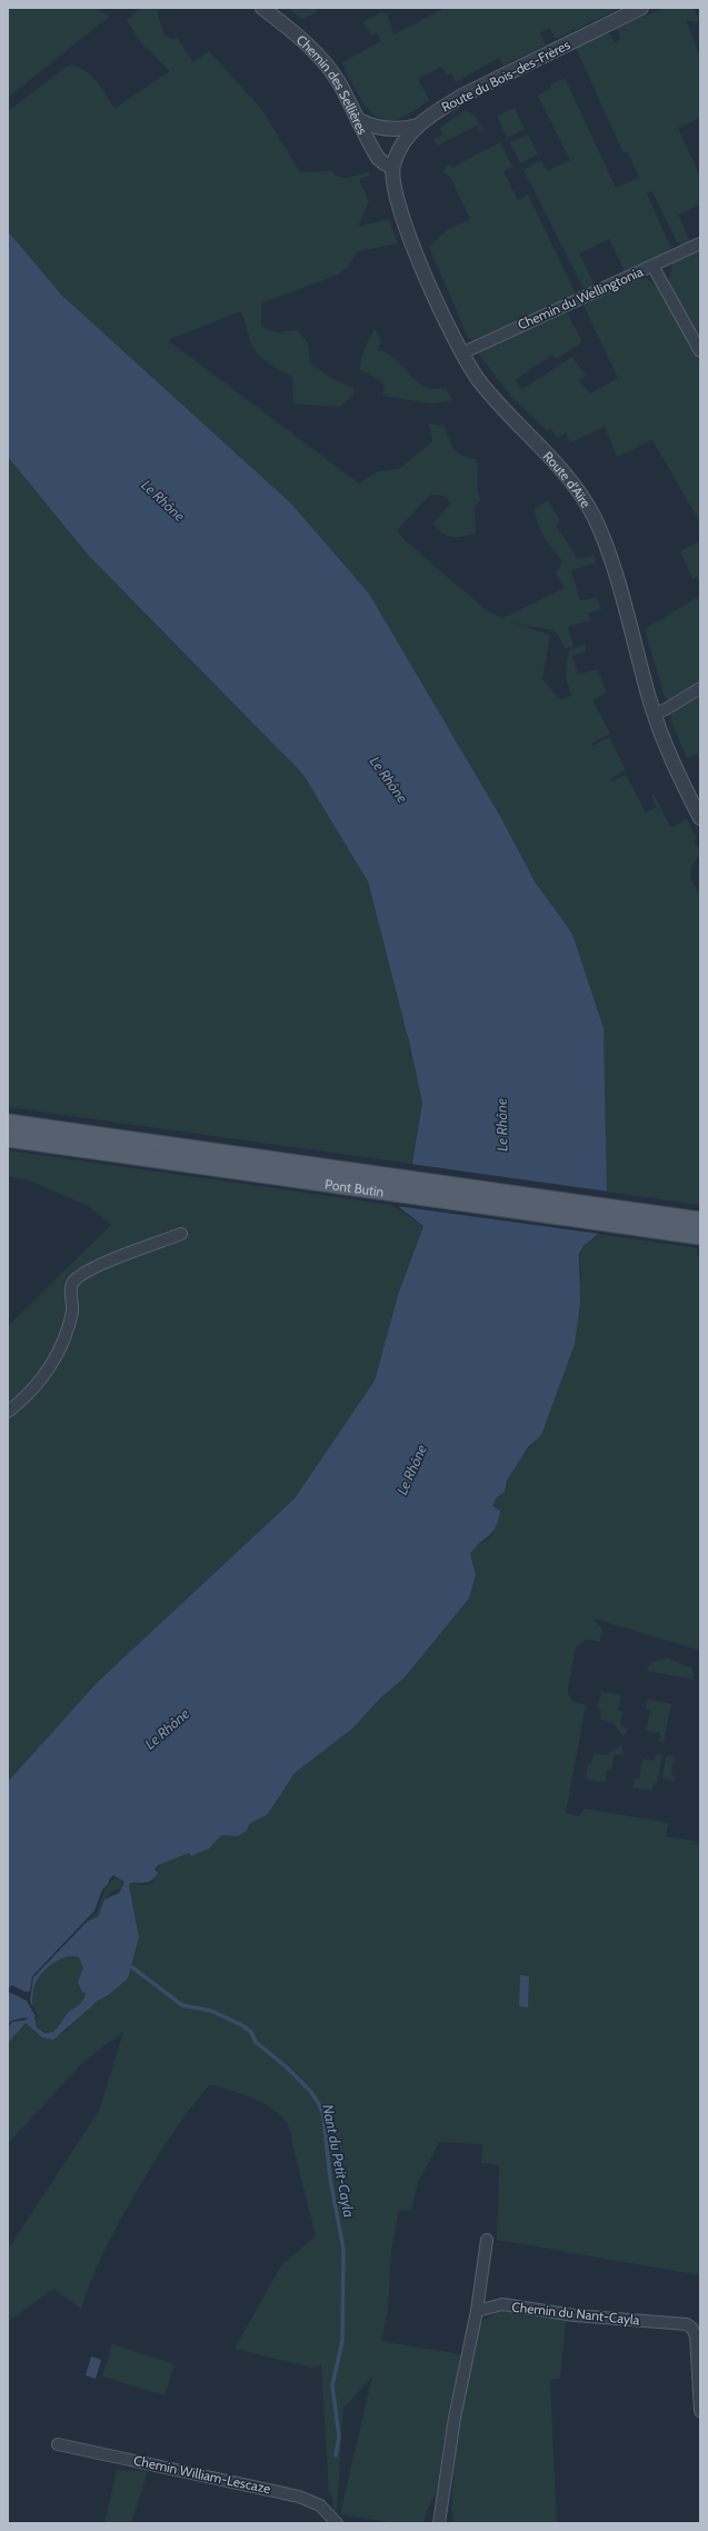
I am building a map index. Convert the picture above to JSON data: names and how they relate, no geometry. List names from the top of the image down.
{
  "streets": {
    "main road": ["Pont Butin"],
    "street": [
      "Route du Bois-des-Frères",
      "Chemin des Sellières",
      "Chemin du Wellingtonia",
      "Route d'Aïre",
      "Chemin du Nant-Cayla",
      "Chemin William-Lescaze"
    ]
  },
  "crossings": [
    ["Route du Bois-des-Frères", "Chemin des Sellières"],
    ["Route du Bois-des-Frères", "Route d'Aïre"],
    ["Chemin des Sellières", "Route d'Aïre"],
    ["Chemin du Wellingtonia", "Route d'Aïre"]
  ],
  "water": ["Le Rhône", "Nant du Petit-Cayla"]
}
